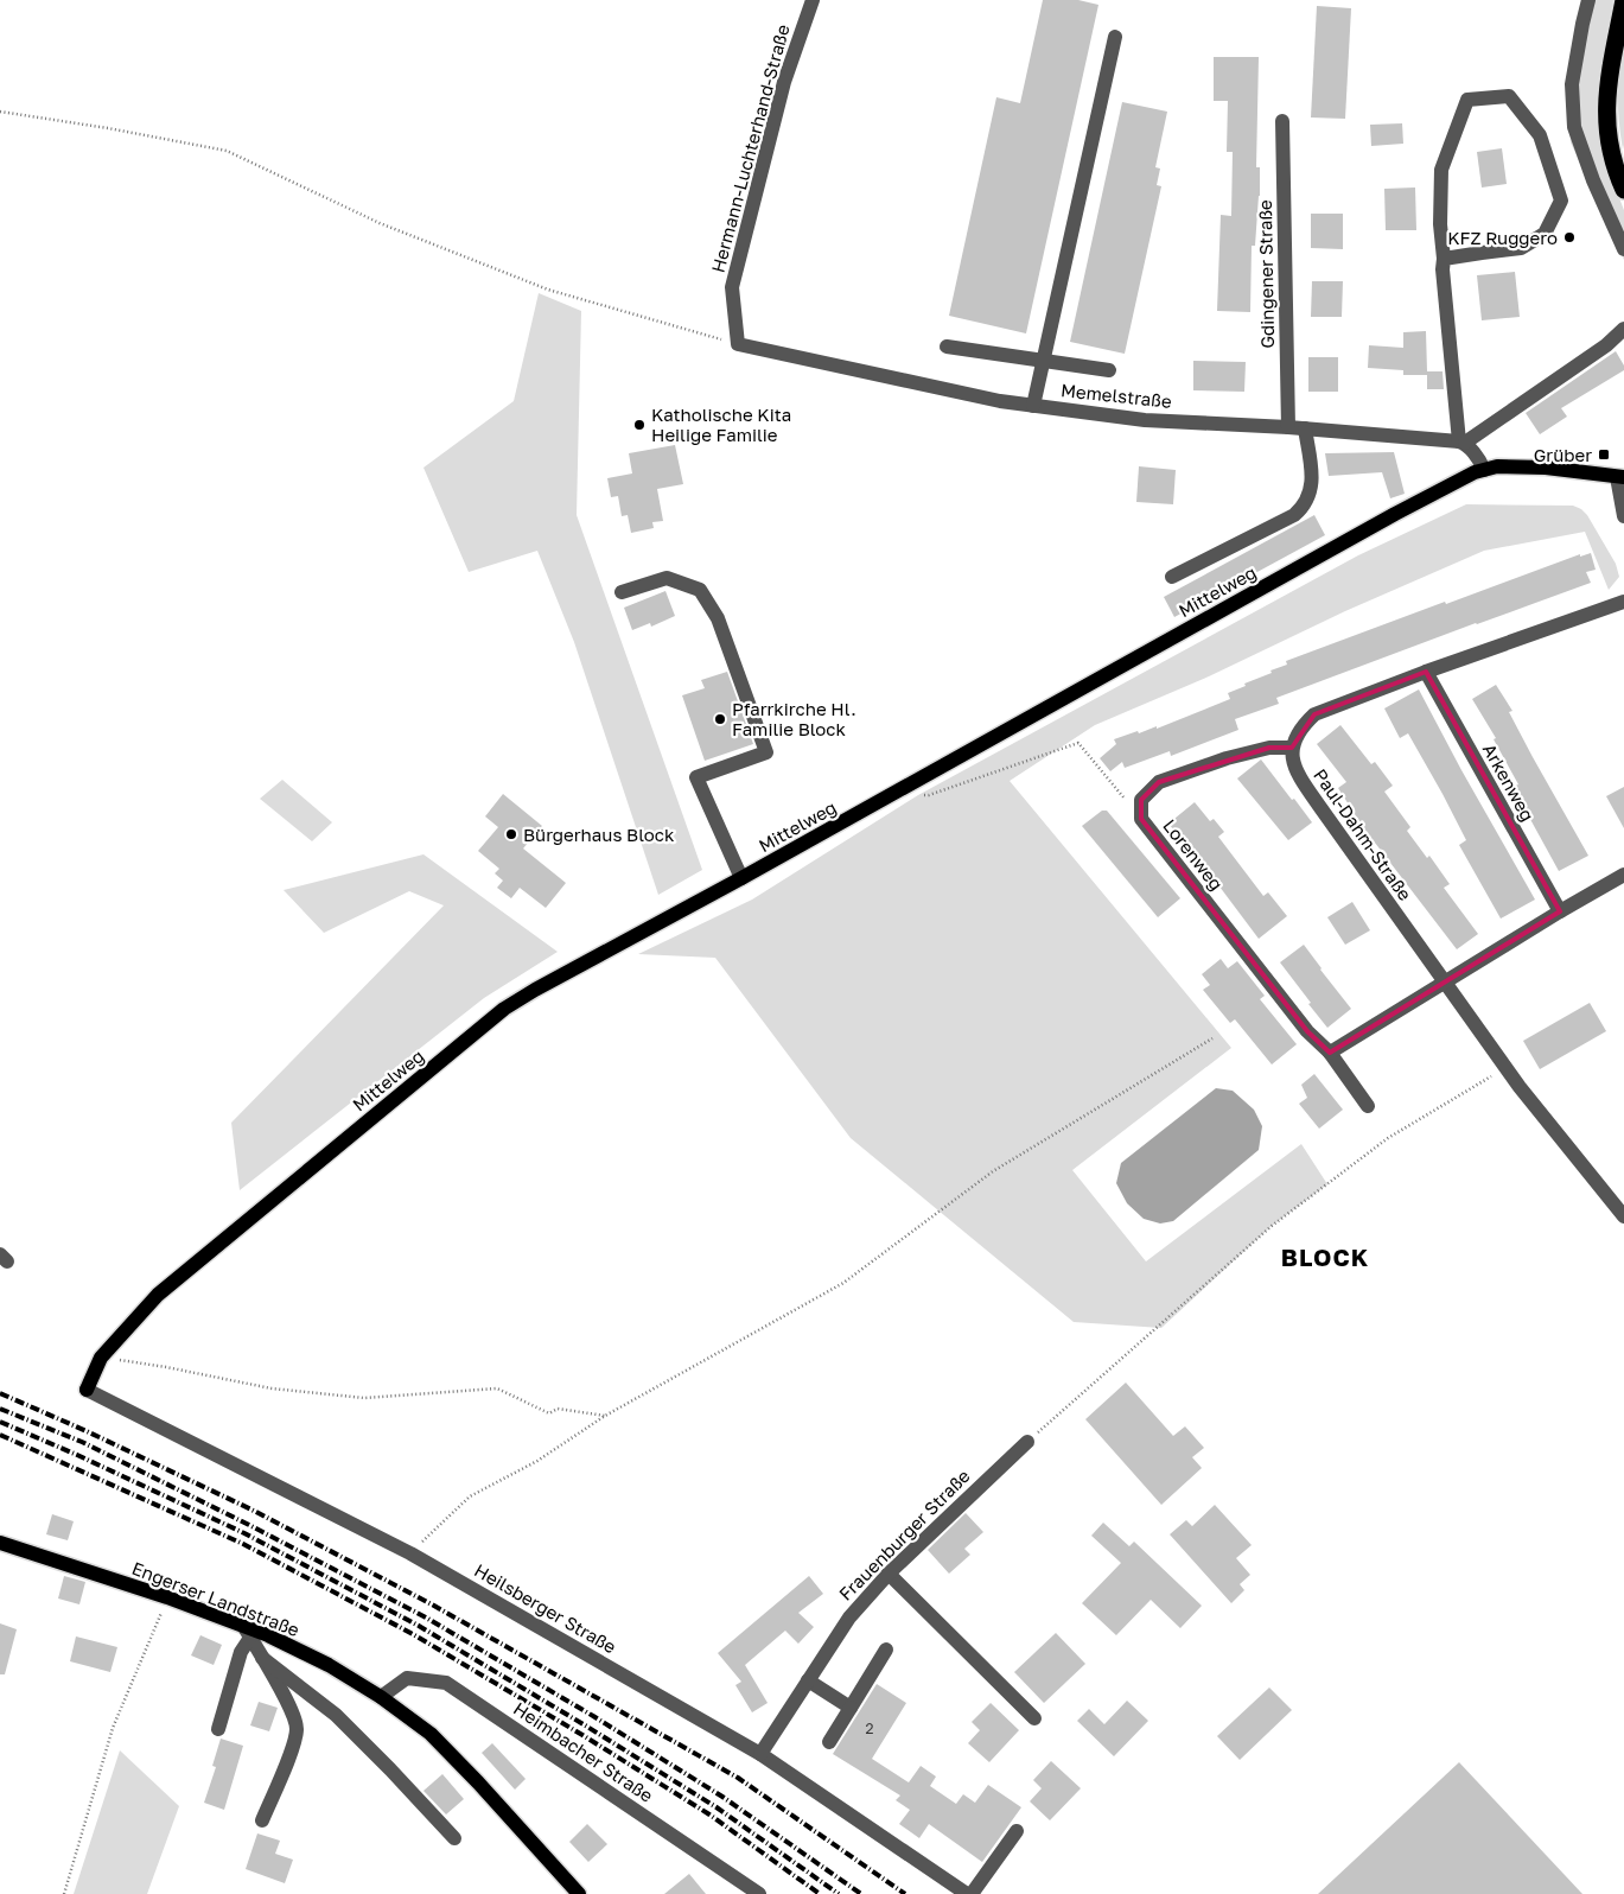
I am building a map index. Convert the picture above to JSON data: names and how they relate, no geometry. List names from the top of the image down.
{
  "streets": {
    "main road": ["Mittelweg", "Engerser Landstraße"],
    "street": [
      "Hermann-Luchterhand-Straße",
      "Gdingener Straße",
      "Memelstraße",
      "Arkenweg",
      "Paul-Dahm-Straße",
      "Lorenweg",
      "Frauenburger Straße",
      "Heilsberger Straße",
      "Heimbacher Straße"
    ]
  },
  "crossings": [
    ["Hermann-Luchterhand-Straße", "Memelstraße"],
    ["Gdingener Straße", "Memelstraße"],
    ["Mittelweg", "Heilsberger Straße"],
    ["Paul-Dahm-Straße", "Lorenweg"],
    ["Frauenburger Straße", "Heilsberger Straße"],
    ["Engerser Landstraße", "Heimbacher Straße"]
  ],
  "districts": ["BLOCK"],
  "places": {
    "other": [
      "KFZ Ruggero",
      "Katholische Kita Heilige Familie",
      "Pfarrkirche Hl. Familie Block",
      "Bürgerhaus Block"
    ],
    "transit": ["Grüber"]
  },
  "house_numbers": ["2"]
}
